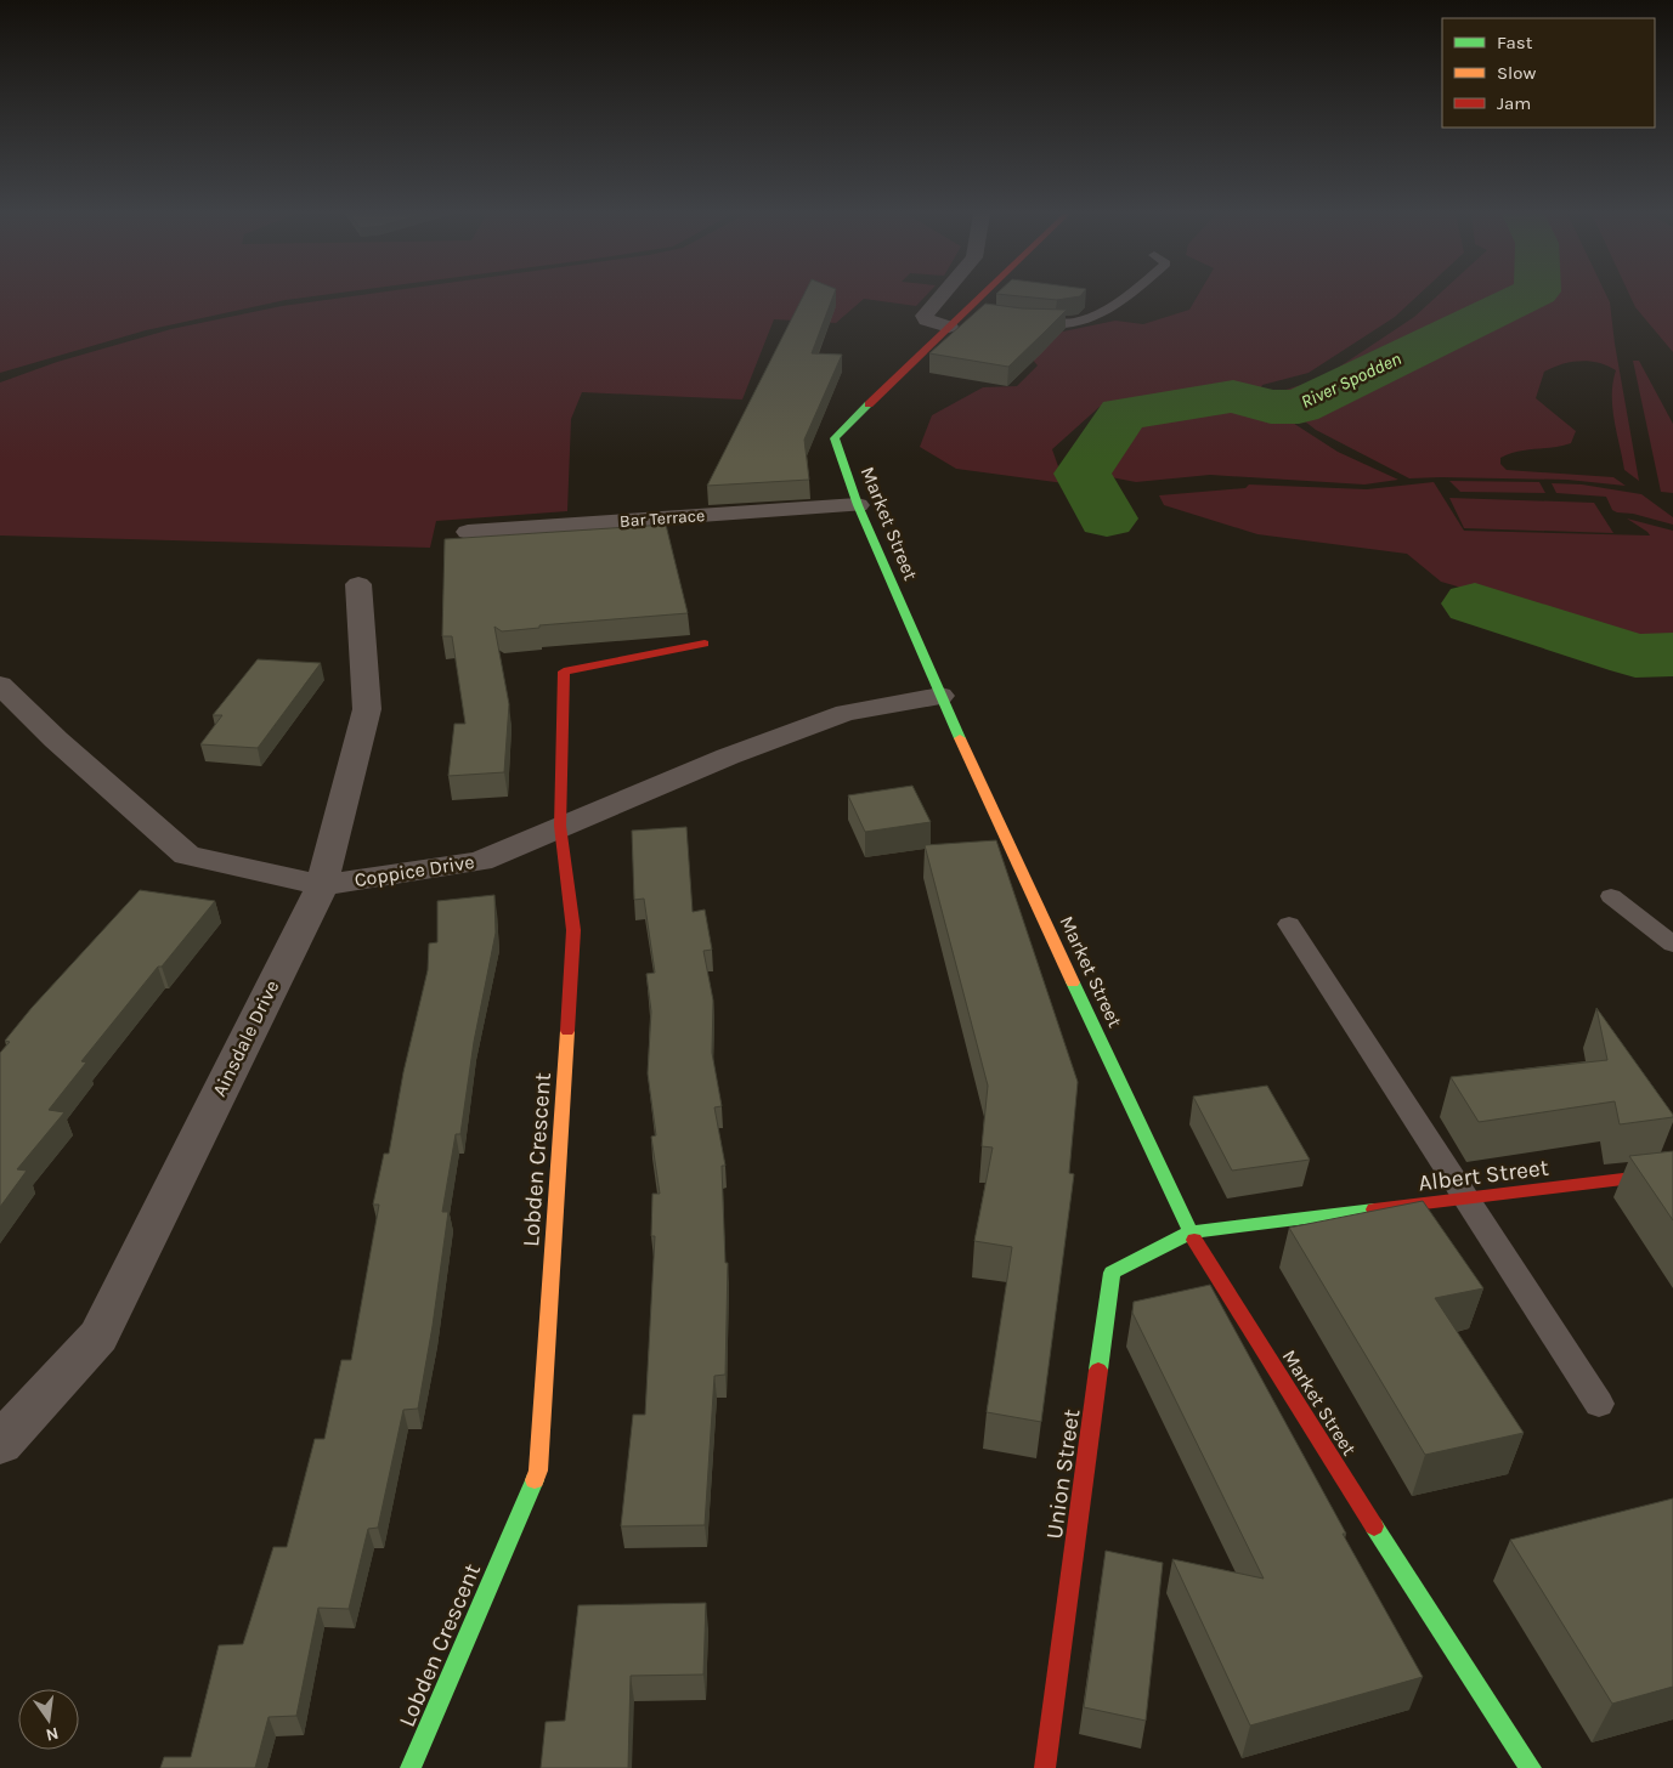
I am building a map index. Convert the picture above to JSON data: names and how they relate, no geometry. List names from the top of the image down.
{
  "streets": {
    "main road": [
      "Market Street",
      "Lobden Crescent",
      "Albert Street",
      "Union Street"
    ],
    "street": ["Bar Terrace", "Coppice Drive", "Ainsdale Drive"]
  },
  "crossings": [
    ["Bar Terrace", "Market Street"],
    ["Market Street", "Coppice Drive"],
    ["Market Street", "Albert Street"],
    ["Market Street", "Union Street"],
    ["Coppice Drive", "Ainsdale Drive"],
    ["Coppice Drive", "Lobden Crescent"],
    ["Albert Street", "Union Street"]
  ],
  "water": ["River Spodden"],
  "legend": ["Fast", "Slow", "Jam"],
  "north": "bottom"
}
